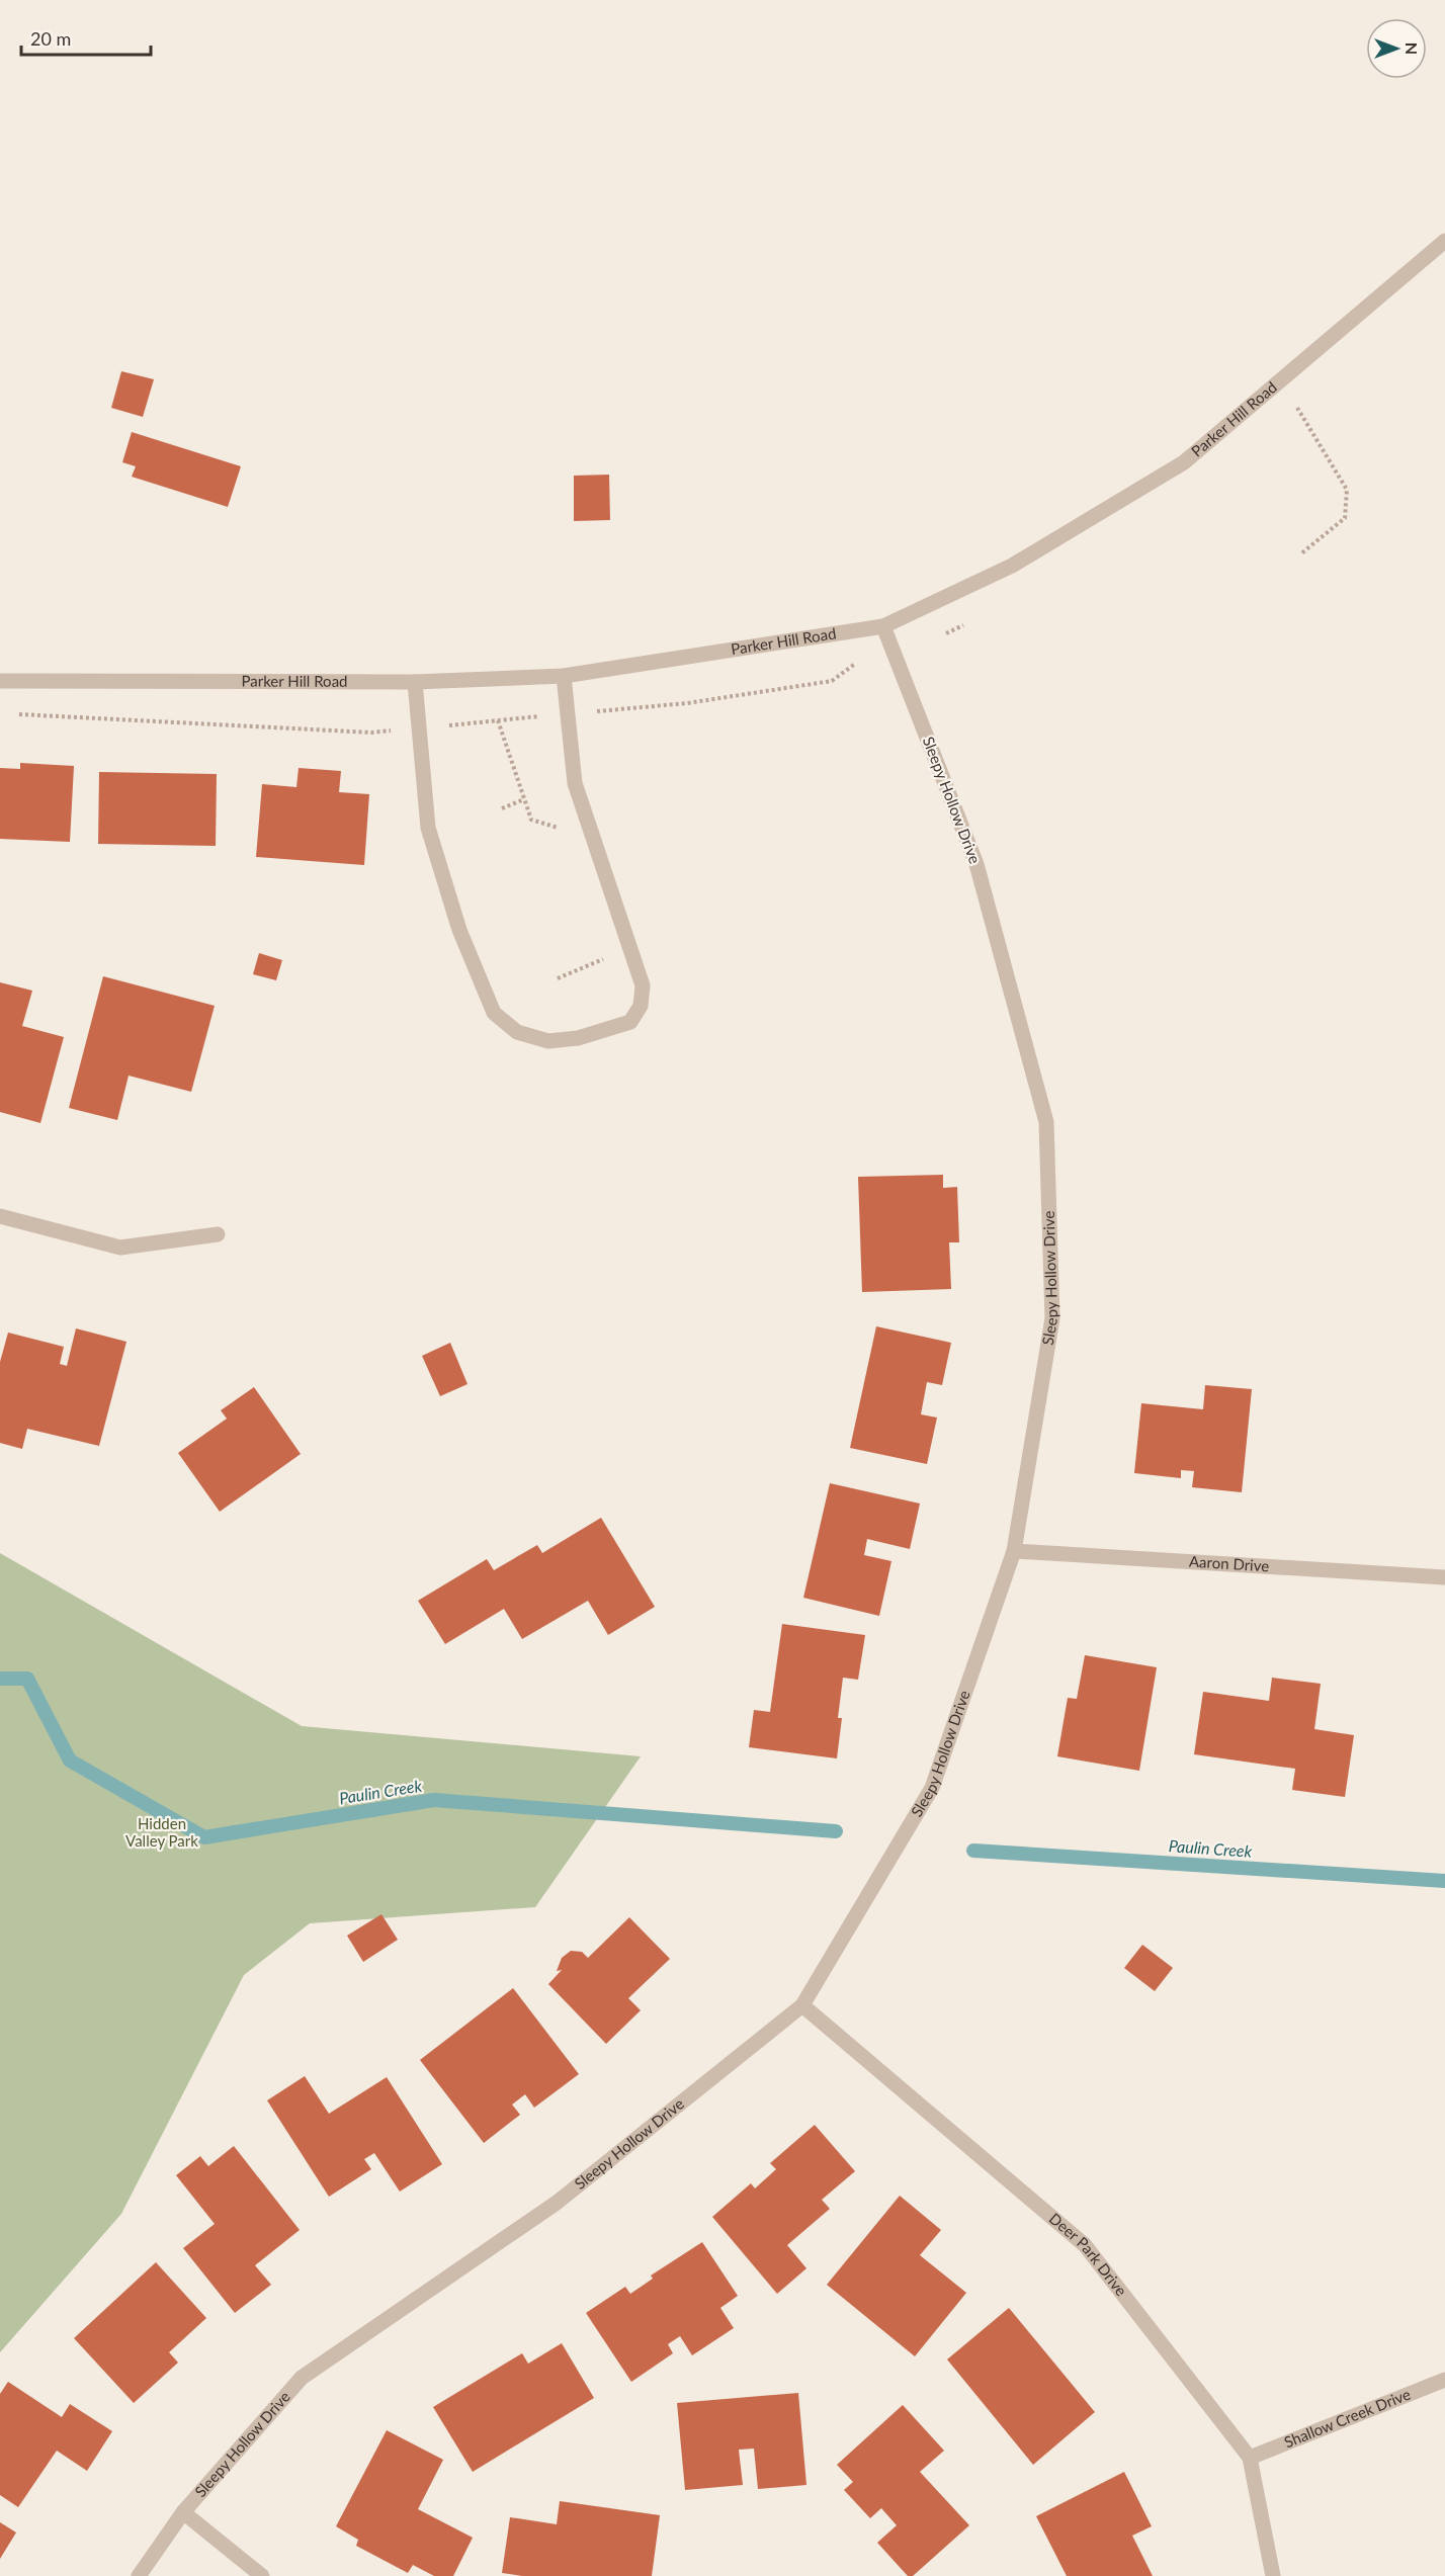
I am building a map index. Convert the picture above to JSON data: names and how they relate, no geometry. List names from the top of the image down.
{
  "streets": {
    "street": [
      "Parker Hill Road",
      "Sleepy Hollow Drive",
      "Aaron Drive",
      "Deer Park Drive",
      "Shallow Creek Drive"
    ]
  },
  "crossings": [
    ["Parker Hill Road", "Sleepy Hollow Drive"],
    ["Sleepy Hollow Drive", "Aaron Drive"],
    ["Sleepy Hollow Drive", "Deer Park Drive"],
    ["Deer Park Drive", "Shallow Creek Drive"]
  ],
  "water": ["Paulin Creek"],
  "parks": ["Hidden Valley Park"],
  "scale_bar": "20 m",
  "north": "right"
}
